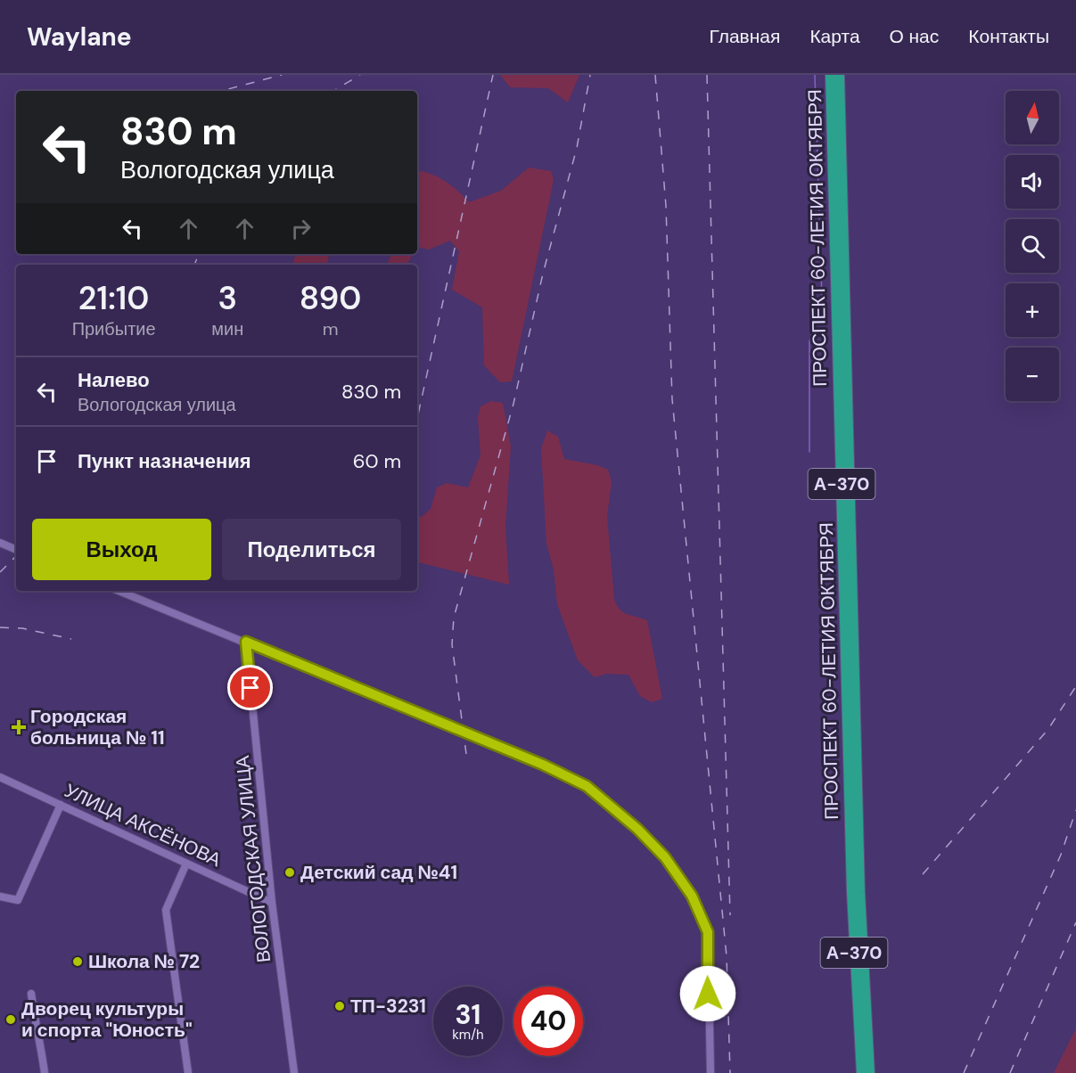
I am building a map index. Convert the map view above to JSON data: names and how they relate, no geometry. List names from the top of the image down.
{
  "streets": {
    "highway": ["ПРОСПЕКТ 60-ЛЕТИЯ ОКТЯБРЯ", "А-370"],
    "street": ["УЛИЦА АКСЁНОВА", "ВОЛОГОДСКАЯ УЛИЦА"]
  },
  "crossings": [
    ["УЛИЦА АКСЁНОВА", "ВОЛОГОДСКАЯ УЛИЦА"]
  ],
  "places": {
    "health": ["Городская больница № 11"],
    "other": [
      "Детский сад №41",
      "Школа № 72",
      "ТП-3231",
      "Дворец культуры и спорта \"Юность\""
    ]
  },
  "north": "top",
  "page": {
    "header": "Waylane",
    "nav": [
      "Главная",
      "Карта",
      "О нас",
      "Контакты"
    ],
    "map_buttons": ["+", "−"],
    "turn": ["830 m", "Вологодская улица"],
    "eta": [
      "21:10",
      "Прибытие",
      "3",
      "мин",
      "890",
      "m"
    ],
    "list": [
      {
        "name": "Налево",
        "note": "Вологодская улица",
        "value": "830 m"
      },
      {
        "name": "Пункт назначения",
        "value": "60 m"
      }
    ],
    "buttons": ["Выход", "Поделиться"],
    "speed": "31 km/h",
    "limit": "40"
  }
}
